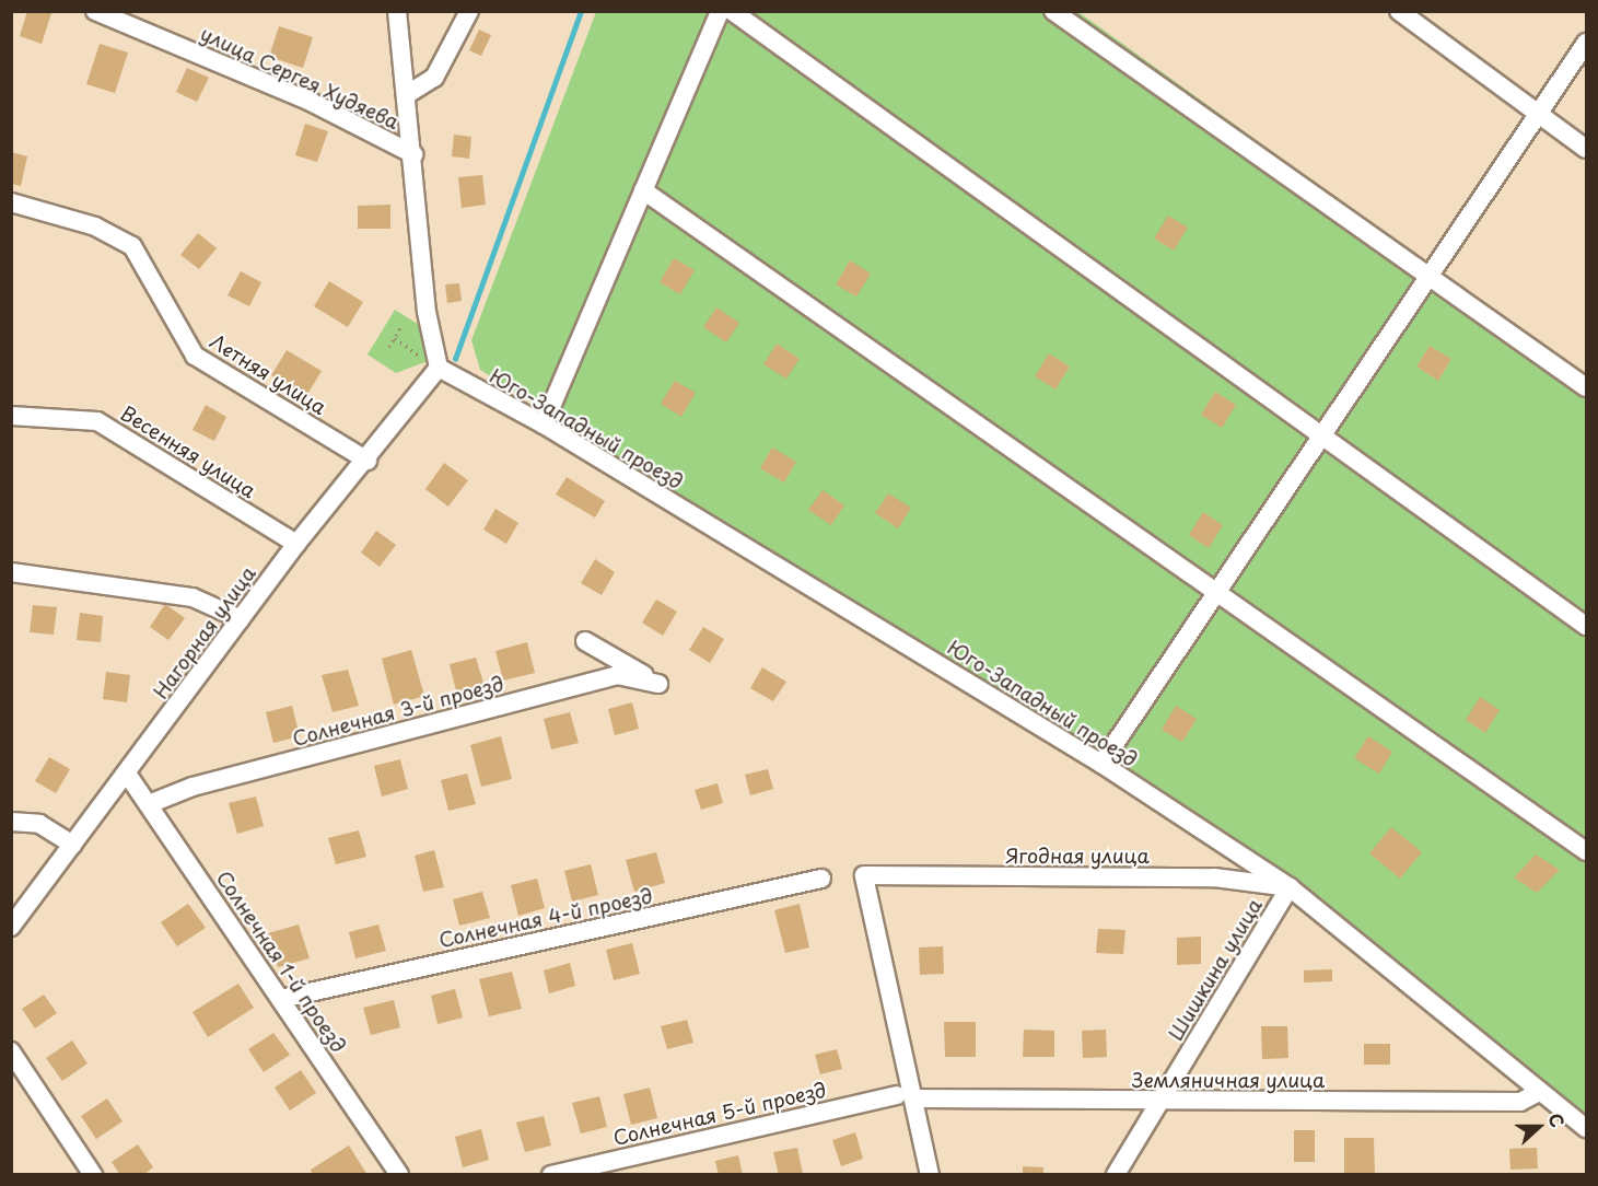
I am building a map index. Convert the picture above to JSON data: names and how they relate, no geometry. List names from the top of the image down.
{
  "streets": {
    "street": [
      "улица Сергея Худяева",
      "Летняя улица",
      "Юго-Западный проезд",
      "Весенняя улица",
      "Нагорная улица",
      "Солнечная 3-й проезд",
      "Ягодная улица",
      "Солнечная 4-й проезд",
      "Солнечная 1-й проезд",
      "Шишкина улица",
      "Земляничная улица",
      "Солнечная 5-й проезд"
    ]
  },
  "crossings": [
    ["Летняя улица", "Нагорная улица"],
    ["Юго-Западный проезд", "Нагорная улица"],
    ["Юго-Западный проезд", "Ягодная улица"],
    ["Юго-Западный проезд", "Шишкина улица"],
    ["Юго-Западный проезд", "Земляничная улица"],
    ["Весенняя улица", "Нагорная улица"],
    ["Нагорная улица", "Солнечная 1-й проезд"],
    ["Солнечная 3-й проезд", "Солнечная 1-й проезд"],
    ["Ягодная улица", "Шишкина улица"],
    ["Ягодная улица", "Земляничная улица"],
    ["Ягодная улица", "Солнечная 5-й проезд"],
    ["Солнечная 4-й проезд", "Солнечная 1-й проезд"],
    ["Шишкина улица", "Земляничная улица"],
    ["Земляничная улица", "Солнечная 5-й проезд"]
  ],
  "north": "right"
}
